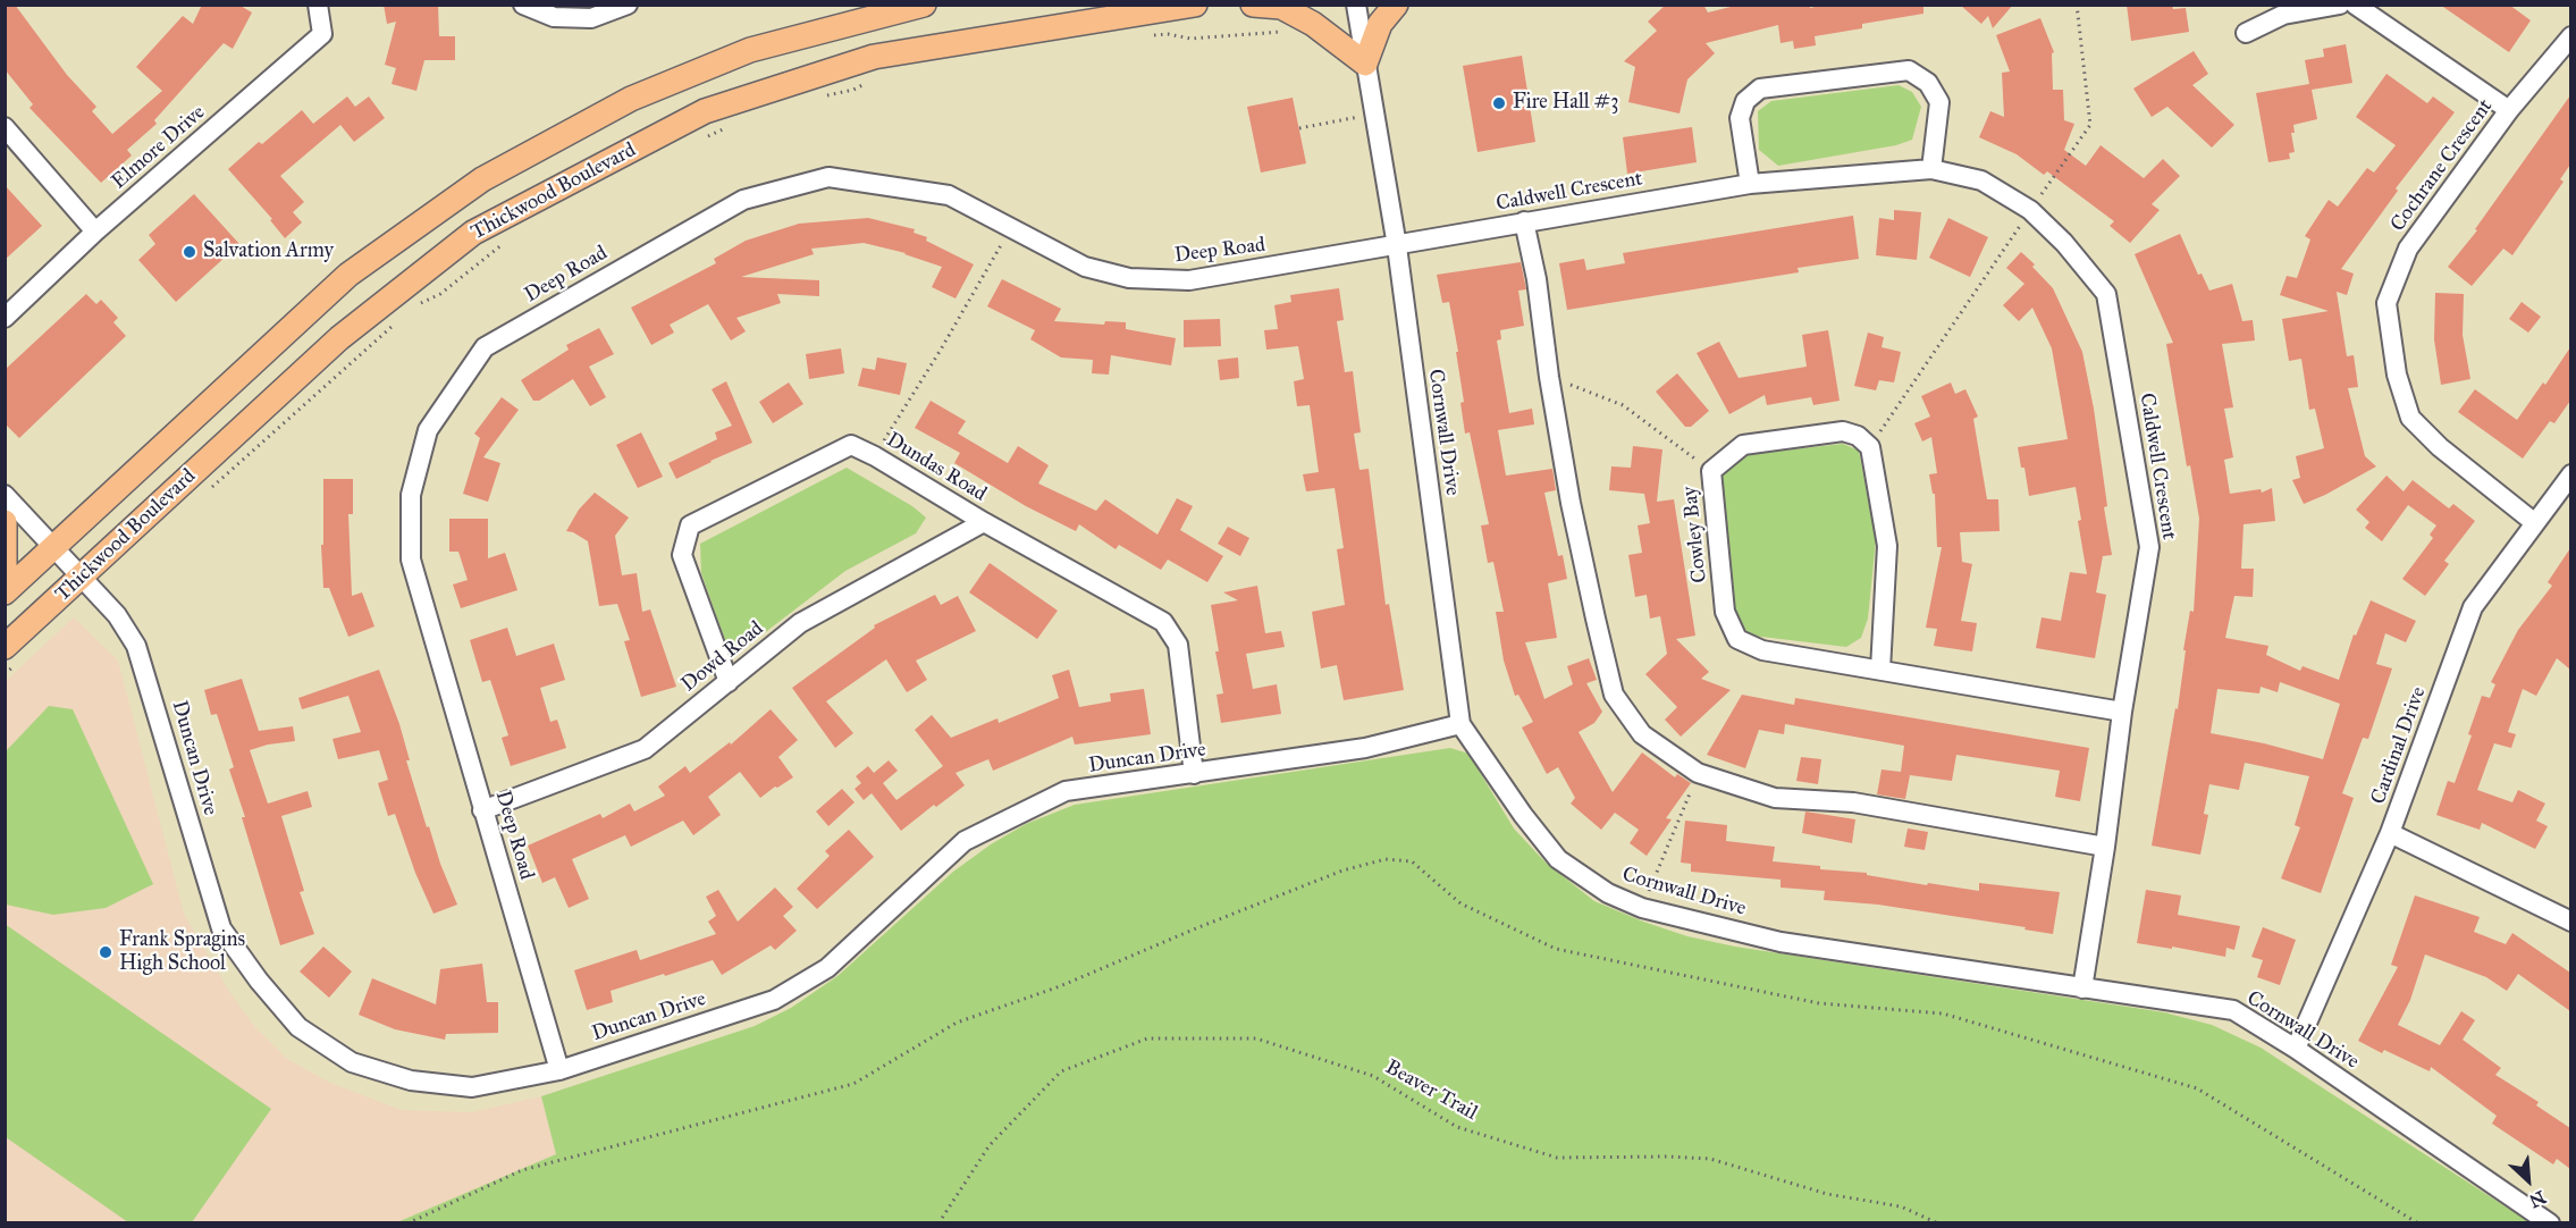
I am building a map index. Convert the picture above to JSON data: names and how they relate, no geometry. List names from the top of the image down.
{
  "streets": {
    "main road": ["Thickwood Boulevard"],
    "street": [
      "Elmore Drive",
      "Cochrane Crescent",
      "Caldwell Crescent",
      "Deep Road",
      "Cornwall Drive",
      "Dundas Road",
      "Cowley Bay",
      "Dowd Road",
      "Cardinal Drive",
      "Duncan Drive"
    ],
    "path": ["Beaver Trail"]
  },
  "crossings": [
    ["Cochrane Crescent", "Cardinal Drive"],
    ["Thickwood Boulevard", "Duncan Drive"],
    ["Caldwell Crescent", "Deep Road"],
    ["Caldwell Crescent", "Cornwall Drive"],
    ["Caldwell Crescent", "Cowley Bay"],
    ["Deep Road", "Cornwall Drive"],
    ["Deep Road", "Dowd Road"],
    ["Deep Road", "Duncan Drive"],
    ["Cornwall Drive", "Cardinal Drive"],
    ["Cornwall Drive", "Duncan Drive"],
    ["Dundas Road", "Dowd Road"],
    ["Dundas Road", "Duncan Drive"]
  ],
  "places": ["Fire Hall #3", "Salvation Army", "Frank Spragins High School"],
  "north": "bottom right"
}
